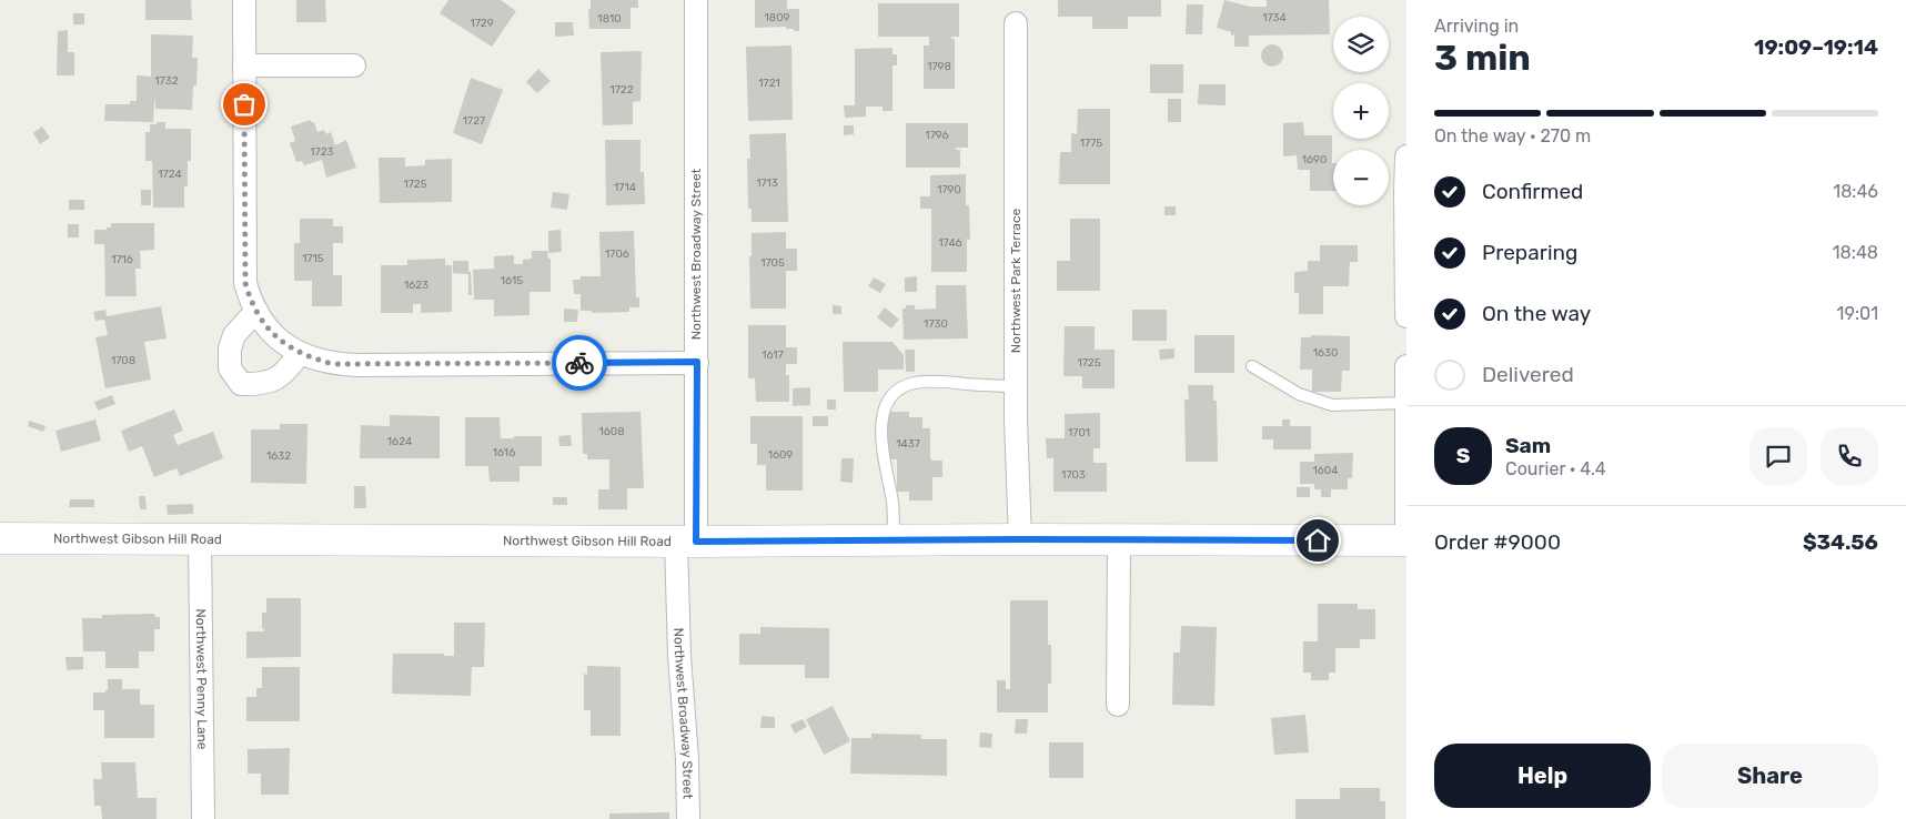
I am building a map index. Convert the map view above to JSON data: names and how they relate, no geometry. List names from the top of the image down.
{
  "streets": {
    "main road": ["Northwest Gibson Hill Road"],
    "street": ["Northwest Broadway Street", "Northwest Park Terrace", "Northwest Penny Lane"]
  },
  "crossings": [
    ["Northwest Broadway Street", "Northwest Gibson Hill Road"],
    ["Northwest Park Terrace", "Northwest Gibson Hill Road"],
    ["Northwest Gibson Hill Road", "Northwest Penny Lane"]
  ],
  "house_numbers": [
    "1809",
    "1734",
    "1810",
    "1729",
    "1798",
    "1732",
    "1721",
    "1722",
    "1727",
    "1796",
    "1775",
    "1723",
    "1690",
    "1724",
    "1713",
    "1725",
    "1714",
    "1790",
    "1746",
    "1706",
    "1715",
    "1716",
    "1705",
    "1615",
    "1623",
    "1730",
    "1630",
    "1617",
    "1708",
    "1725",
    "1608",
    "1701",
    "1624",
    "1437",
    "1616",
    "1609",
    "1632",
    "1604",
    "1703"
  ],
  "page": {
    "heading": ["3 min", "Arriving in", "19:09–19:14"],
    "panel": [
      "Sam",
      "Courier · 4.4",
      "Order #9000",
      "$34.56"
    ],
    "map_buttons": ["+", "−"],
    "bar": "On the way · 270 m",
    "list": [
      ["Confirmed", "18:46"],
      ["Preparing", "18:48"],
      ["On the way", "19:01"],
      "Delivered"
    ],
    "round": "S",
    "buttons": ["Help", "Share"]
  }
}
